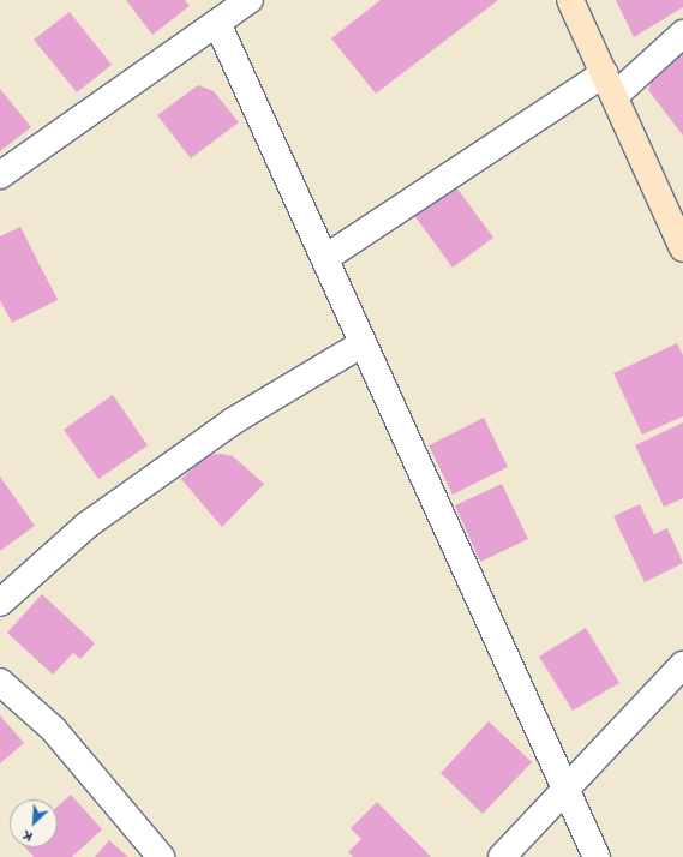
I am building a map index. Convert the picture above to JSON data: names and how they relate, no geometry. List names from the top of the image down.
{
  "north": "bottom left"
}
